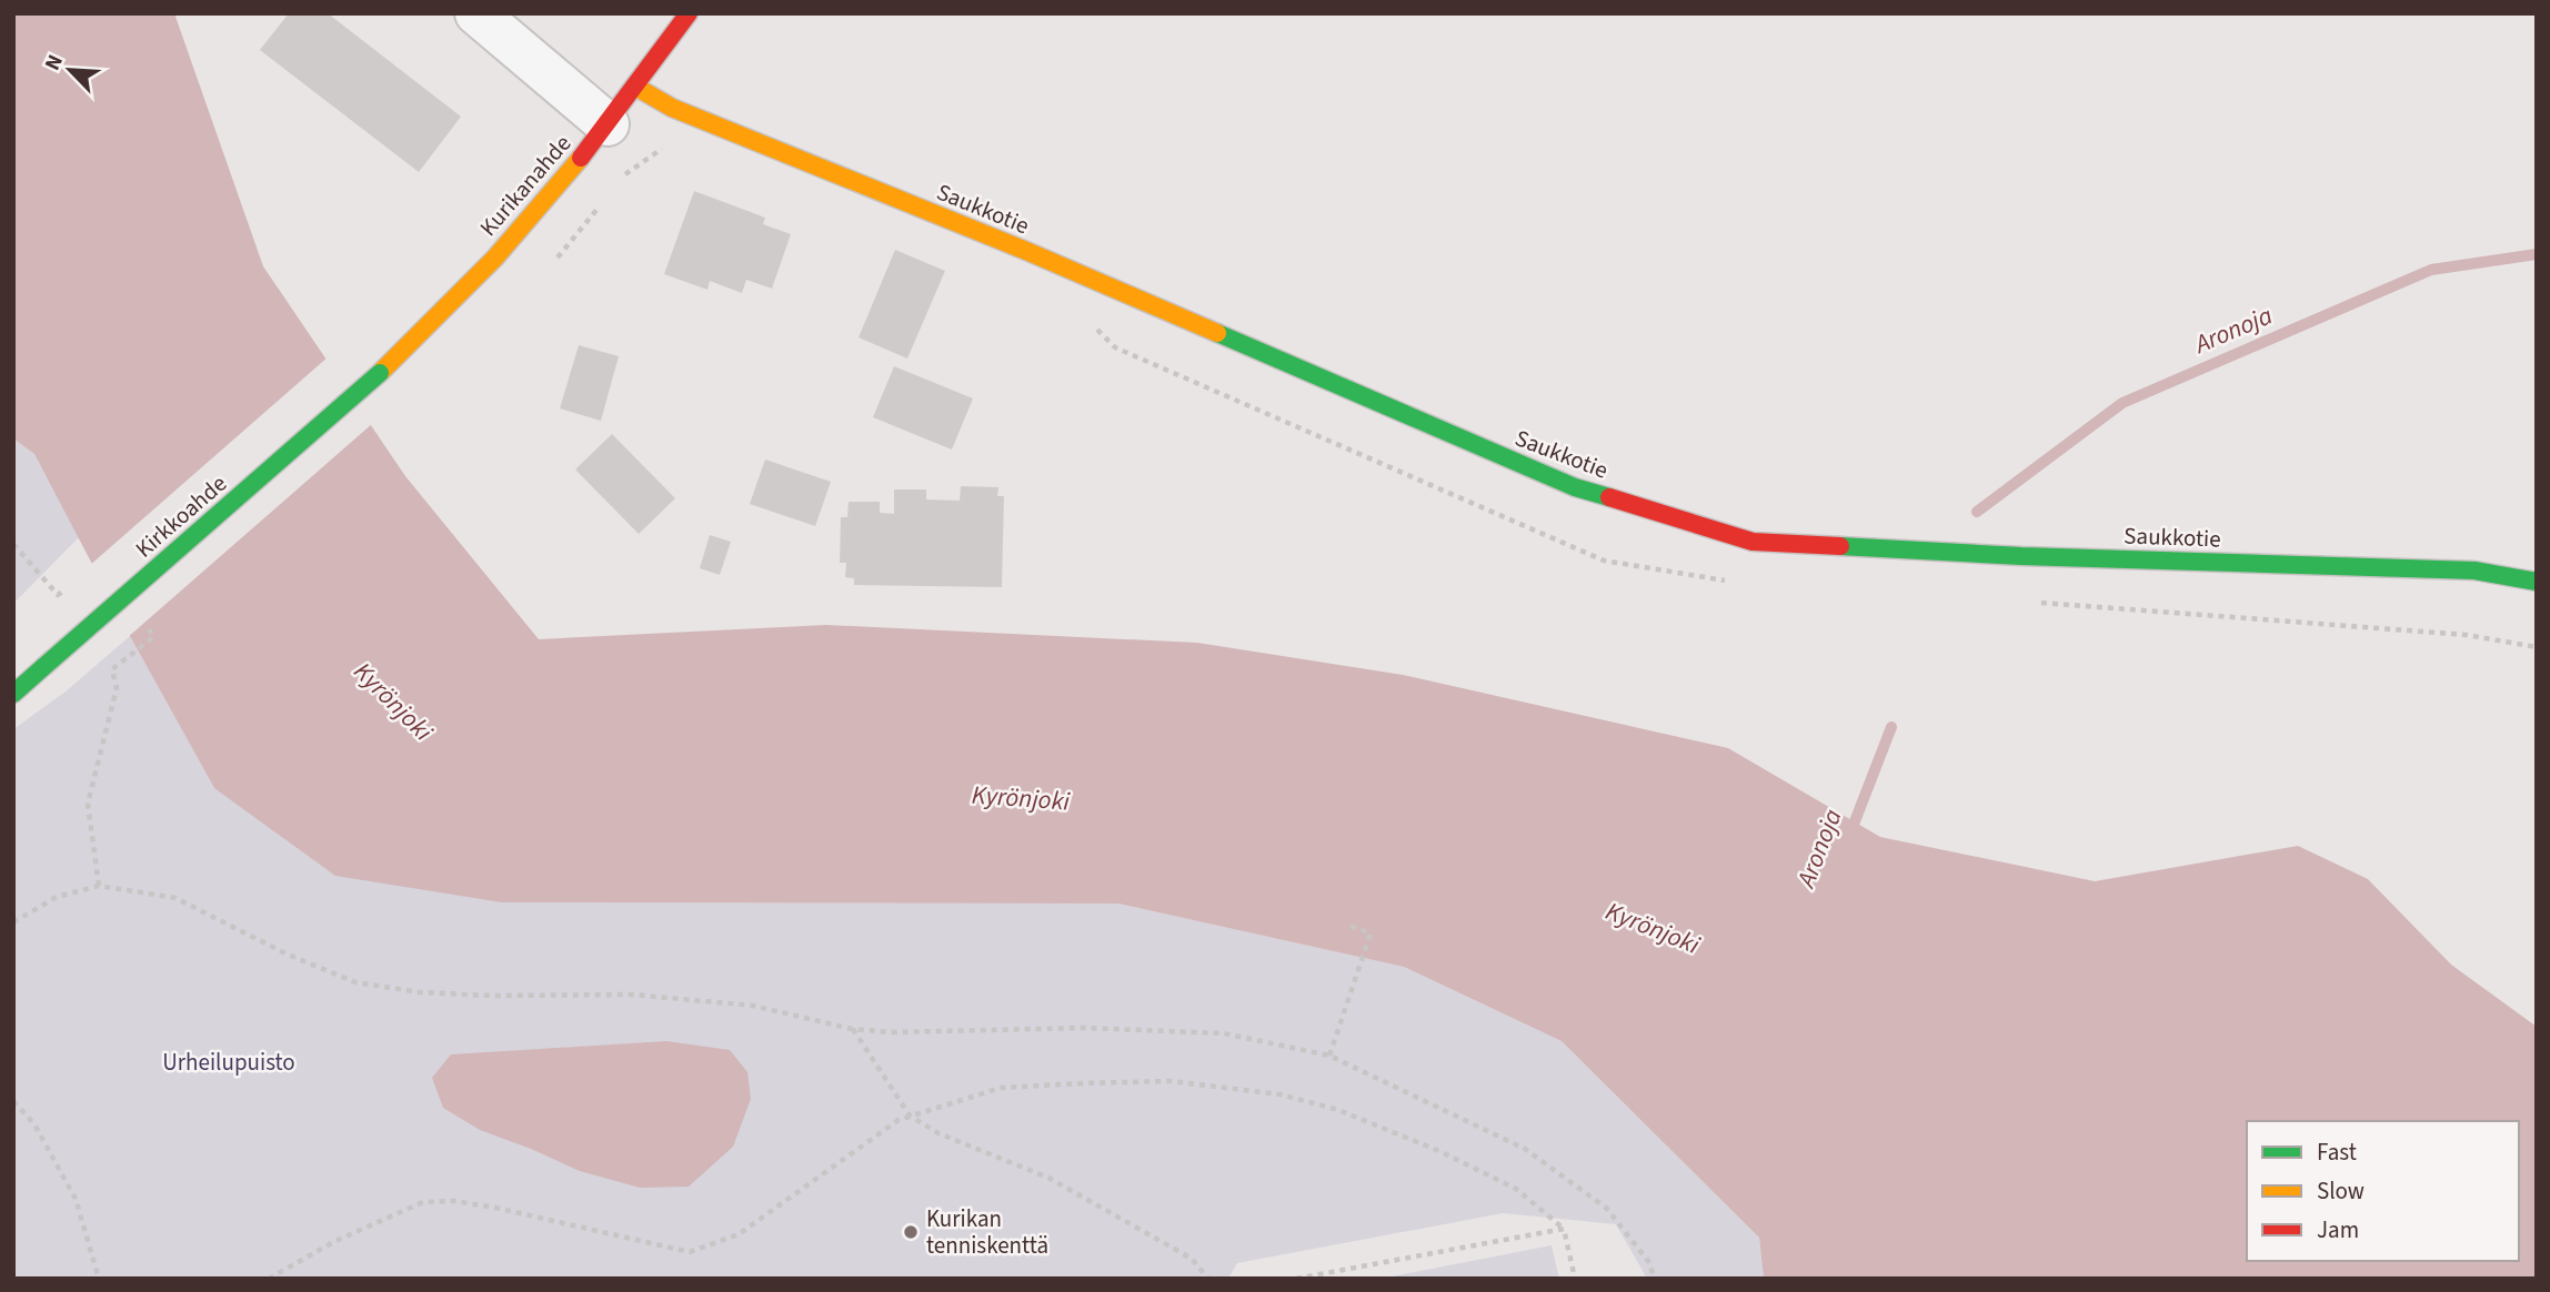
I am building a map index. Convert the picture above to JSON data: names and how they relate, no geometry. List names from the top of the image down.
{
  "streets": {
    "street": ["Kurikanahde", "Saukkotie", "Kirkkoahde"]
  },
  "crossings": [
    ["Kurikanahde", "Saukkotie"],
    ["Kurikanahde", "Kirkkoahde"]
  ],
  "water": ["Aronoja", "Kyrönjoki"],
  "parks": ["Urheilupuisto"],
  "places": ["Kurikan tenniskenttä"],
  "legend": ["Fast", "Slow", "Jam"],
  "north": "top left"
}
